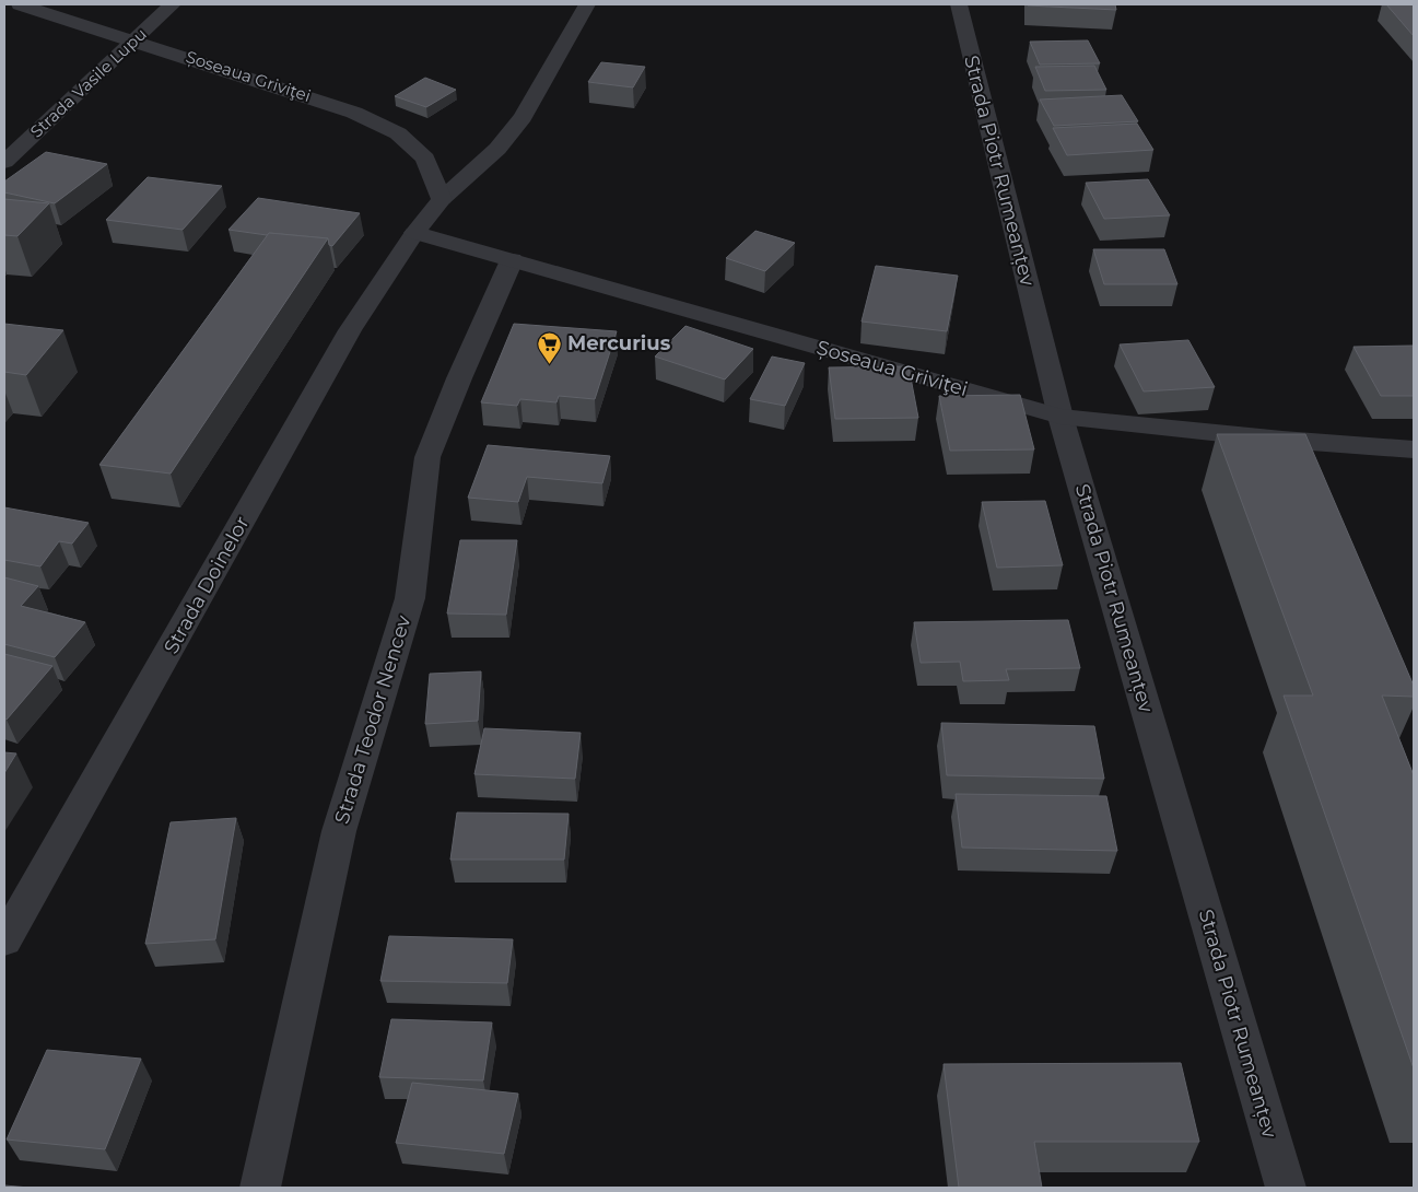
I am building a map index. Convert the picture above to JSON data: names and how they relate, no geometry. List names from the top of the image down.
{
  "streets": {
    "street": [
      "Șoseaua Griviţei",
      "Strada Vasile Lupu",
      "Strada Piotr Rumeanțev",
      "Strada Doinelor",
      "Strada Teodor Nencev"
    ]
  },
  "crossings": [
    ["Șoseaua Griviţei", "Strada Vasile Lupu"],
    ["Șoseaua Griviţei", "Strada Piotr Rumeanțev"],
    ["Șoseaua Griviţei", "Strada Doinelor"],
    ["Șoseaua Griviţei", "Strada Teodor Nencev"]
  ],
  "places": {
    "supermarket": ["Mercurius"]
  }
}
